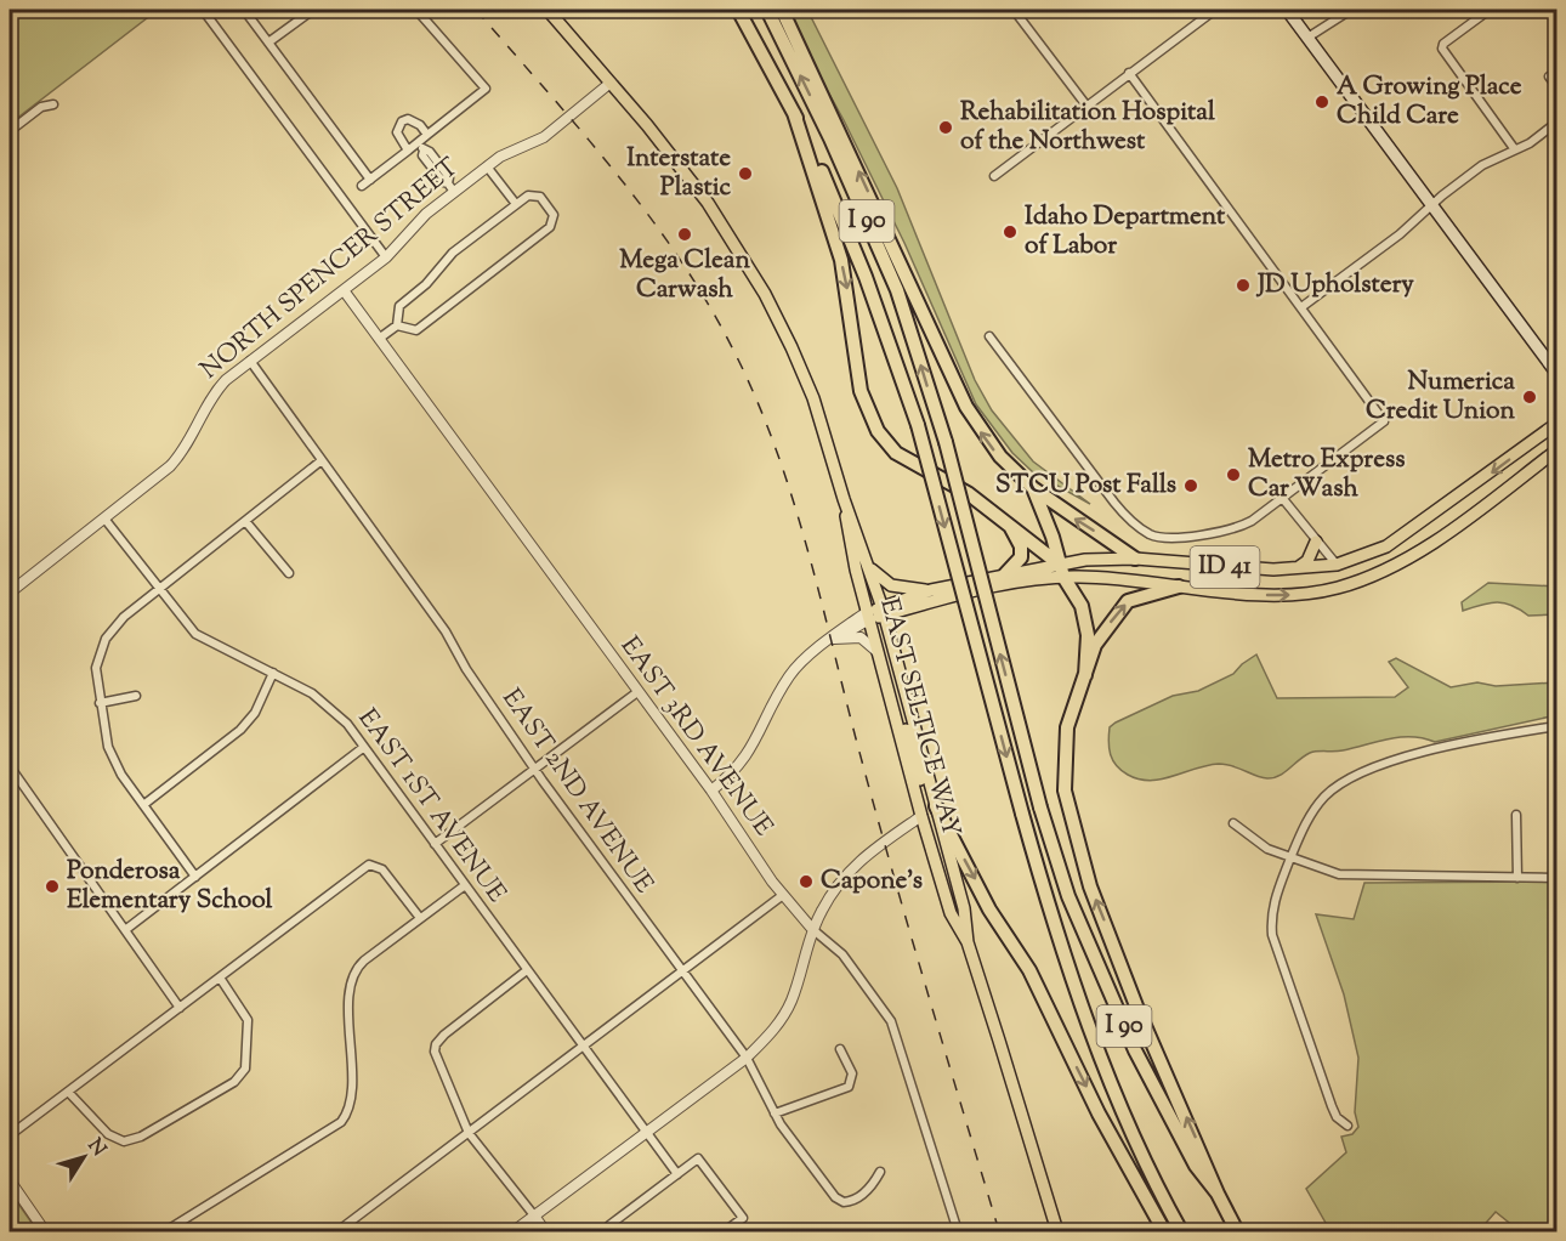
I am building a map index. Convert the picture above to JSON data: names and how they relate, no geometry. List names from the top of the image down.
{
  "streets": {
    "highway": ["I 90"],
    "main road": ["ID 41", "EAST SELTICE WAY"],
    "street": [
      "NORTH SPENCER STREET",
      "EAST 3RD AVENUE",
      "EAST 2ND AVENUE",
      "EAST 1ST AVENUE"
    ]
  },
  "crossings": [
    ["NORTH SPENCER STREET", "EAST SELTICE WAY"],
    ["NORTH SPENCER STREET", "EAST 3RD AVENUE"],
    ["NORTH SPENCER STREET", "EAST 2ND AVENUE"],
    ["NORTH SPENCER STREET", "EAST 1ST AVENUE"],
    ["ID 41", "EAST SELTICE WAY"]
  ],
  "places": [
    "A Growing Place Child Care",
    "Rehabilitation Hospital of the Northwest",
    "Interstate Plastic",
    "Idaho Department of Labor",
    "Mega Clean Carwash",
    "JD Upholstery",
    "Numerica Credit Union",
    "Metro Express Car Wash",
    "STCU Post Falls",
    "Capone's",
    "Ponderosa Elementary School"
  ],
  "north": "top right"
}
